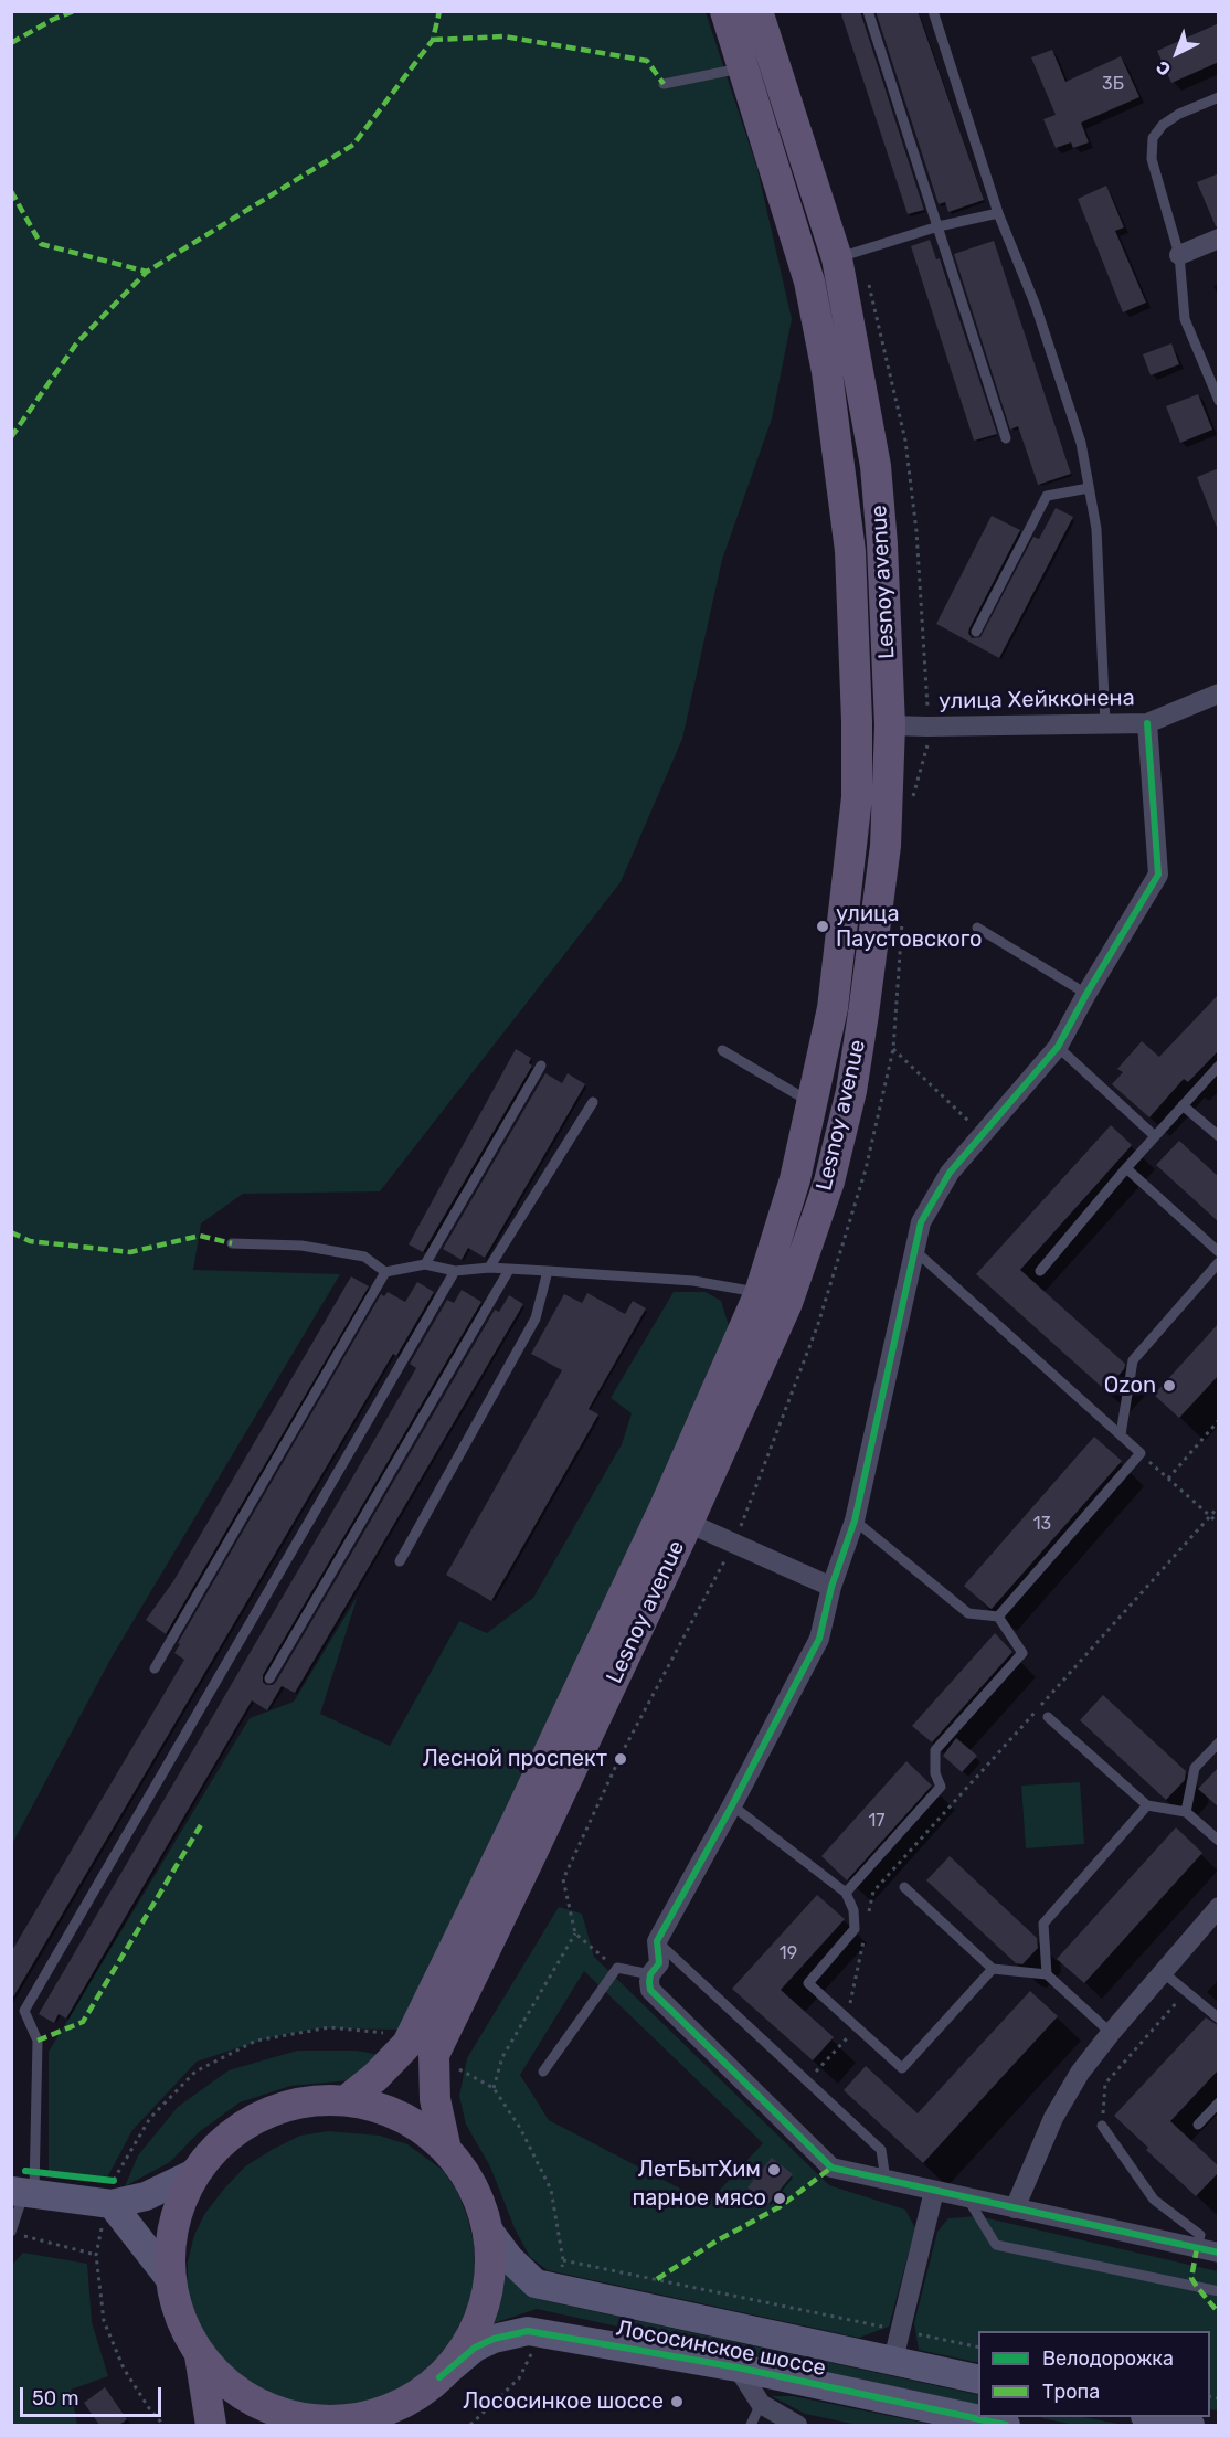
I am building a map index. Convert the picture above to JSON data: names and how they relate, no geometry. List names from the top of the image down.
{
  "streets": {
    "main road": ["Lesnoy avenue"],
    "street": ["улица Хейкконена", "Лососинское шоссе"]
  },
  "crossings": [
    ["Lesnoy avenue", "улица Хейкконена"]
  ],
  "places": [
    "улица Паустовского",
    "Ozon",
    "Лесной проспект",
    "ЛетБытХим",
    "парное мясо",
    "Лососинкое шоссе"
  ],
  "house_numbers": [
    "3Б",
    "13",
    "17",
    "19"
  ],
  "legend": ["Велодорожка", "Тропа"],
  "scale_bar": "50 m",
  "north": "bottom left"
}
